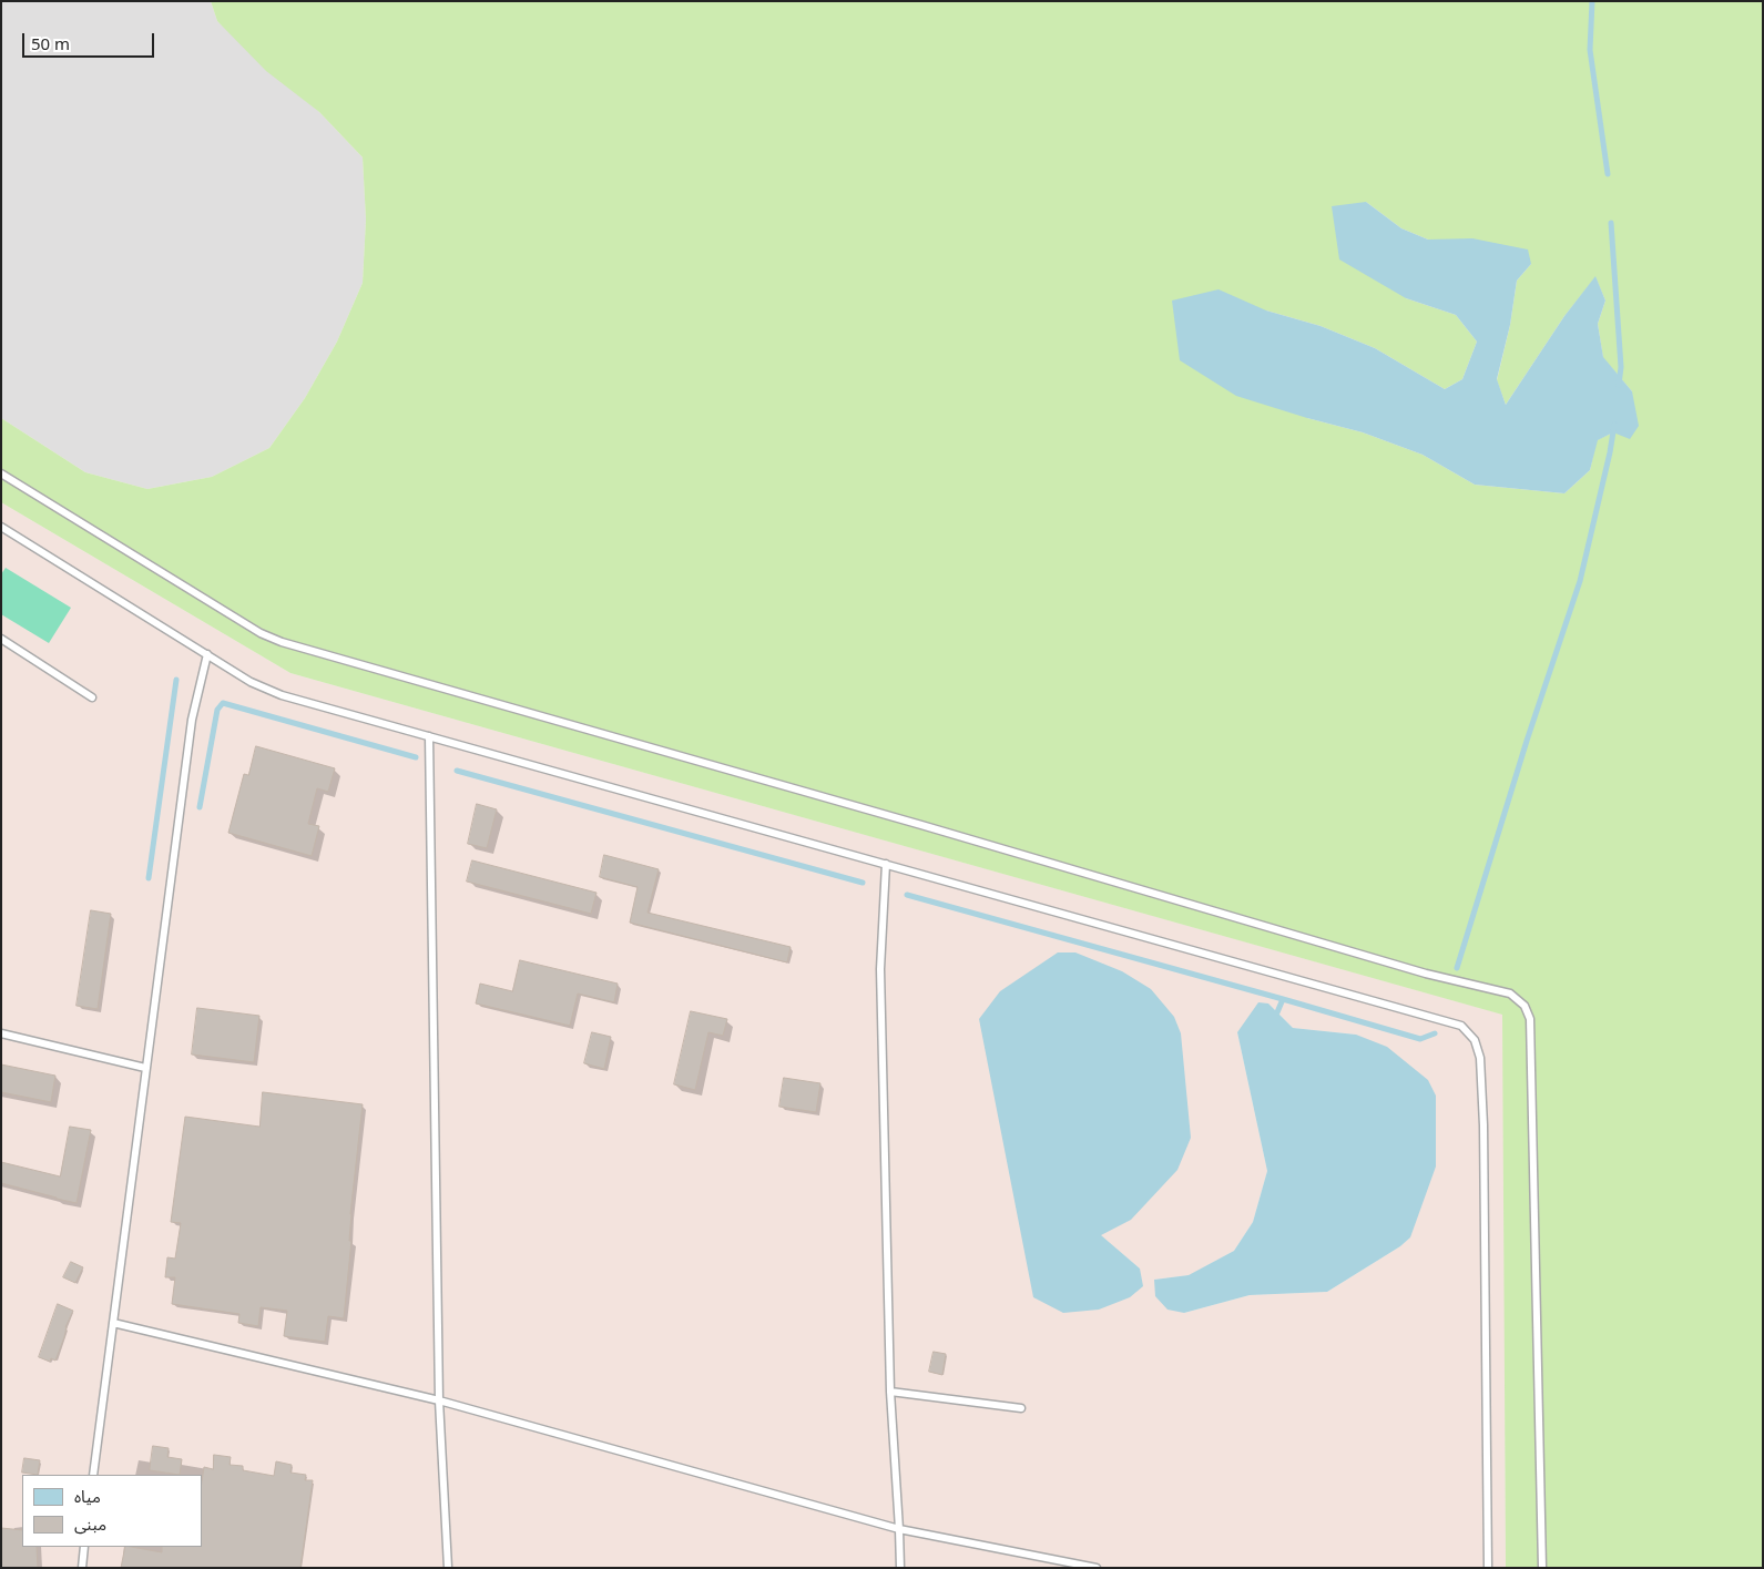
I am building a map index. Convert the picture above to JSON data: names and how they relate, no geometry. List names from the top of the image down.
{
  "legend": ["مياه", "مبنى"],
  "scale_bar": "50 m"
}
